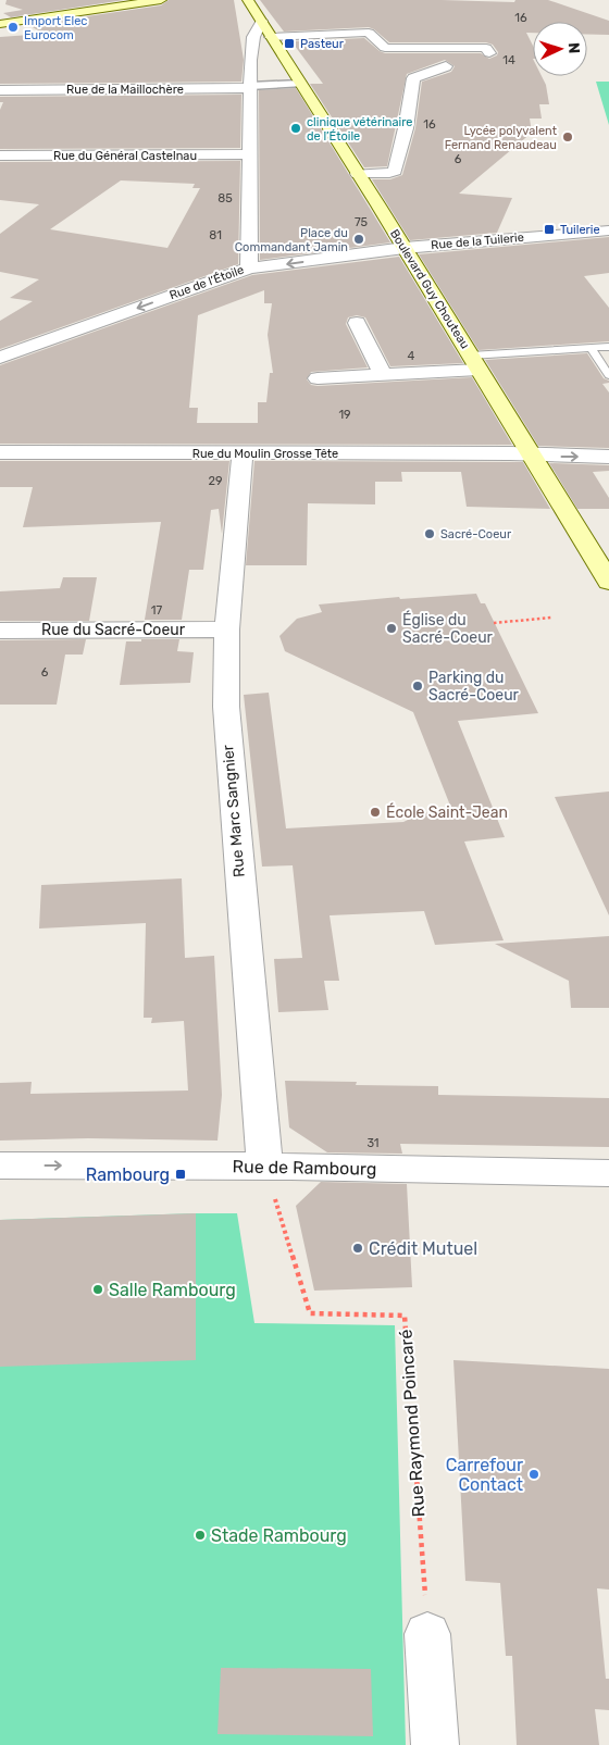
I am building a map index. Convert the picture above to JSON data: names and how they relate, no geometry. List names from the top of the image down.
{
  "streets": {
    "main road": ["Boulevard Guy Chouteau"],
    "street": [
      "Rue de la Maillochère",
      "Rue du Général Castelnau",
      "Rue de la Tuilerie",
      "Rue de l’Étoile",
      "Rue du Moulin Grosse Tête",
      "Rue du Sacré-Coeur",
      "Rue Marc Sangnier",
      "Rue de Rambourg"
    ],
    "path": ["Rue Raymond Poincaré"]
  },
  "crossings": [
    ["Rue de la Maillochère", "Rue de l’Étoile"],
    ["Rue du Général Castelnau", "Rue de l’Étoile"],
    ["Rue de la Tuilerie", "Rue de l’Étoile"],
    ["Rue de la Tuilerie", "Boulevard Guy Chouteau"],
    ["Rue de l’Étoile", "Boulevard Guy Chouteau"],
    ["Boulevard Guy Chouteau", "Rue du Moulin Grosse Tête"],
    ["Rue du Moulin Grosse Tête", "Rue Marc Sangnier"],
    ["Rue du Sacré-Coeur", "Rue Marc Sangnier"],
    ["Rue Marc Sangnier", "Rue de Rambourg"],
    ["Rue Marc Sangnier", "Rue Raymond Poincaré"],
    ["Rue de Rambourg", "Rue Raymond Poincaré"]
  ],
  "one_way": ["Rue de l’Étoile", "Rue de Rambourg"],
  "places": {
    "other": [
      "Import Elec Eurocom",
      "clinique vétérinaire de l’Étoile",
      "Lycée polyvalent Fernand Renaudeau",
      "Place du Commandant Jamin",
      "Sacré-Coeur",
      "Église du Sacré-Coeur",
      "Parking du Sacré-Coeur",
      "École Saint-Jean",
      "Crédit Mutuel",
      "Salle Rambourg",
      "Carrefour Contact",
      "Stade Rambourg"
    ],
    "transit": ["Pasteur", "Tuilerie", "Rambourg"]
  },
  "house_numbers": [
    "16",
    "14",
    "16",
    "6",
    "85",
    "75",
    "81",
    "4",
    "19",
    "29",
    "17",
    "6",
    "31"
  ],
  "north": "right"
}
